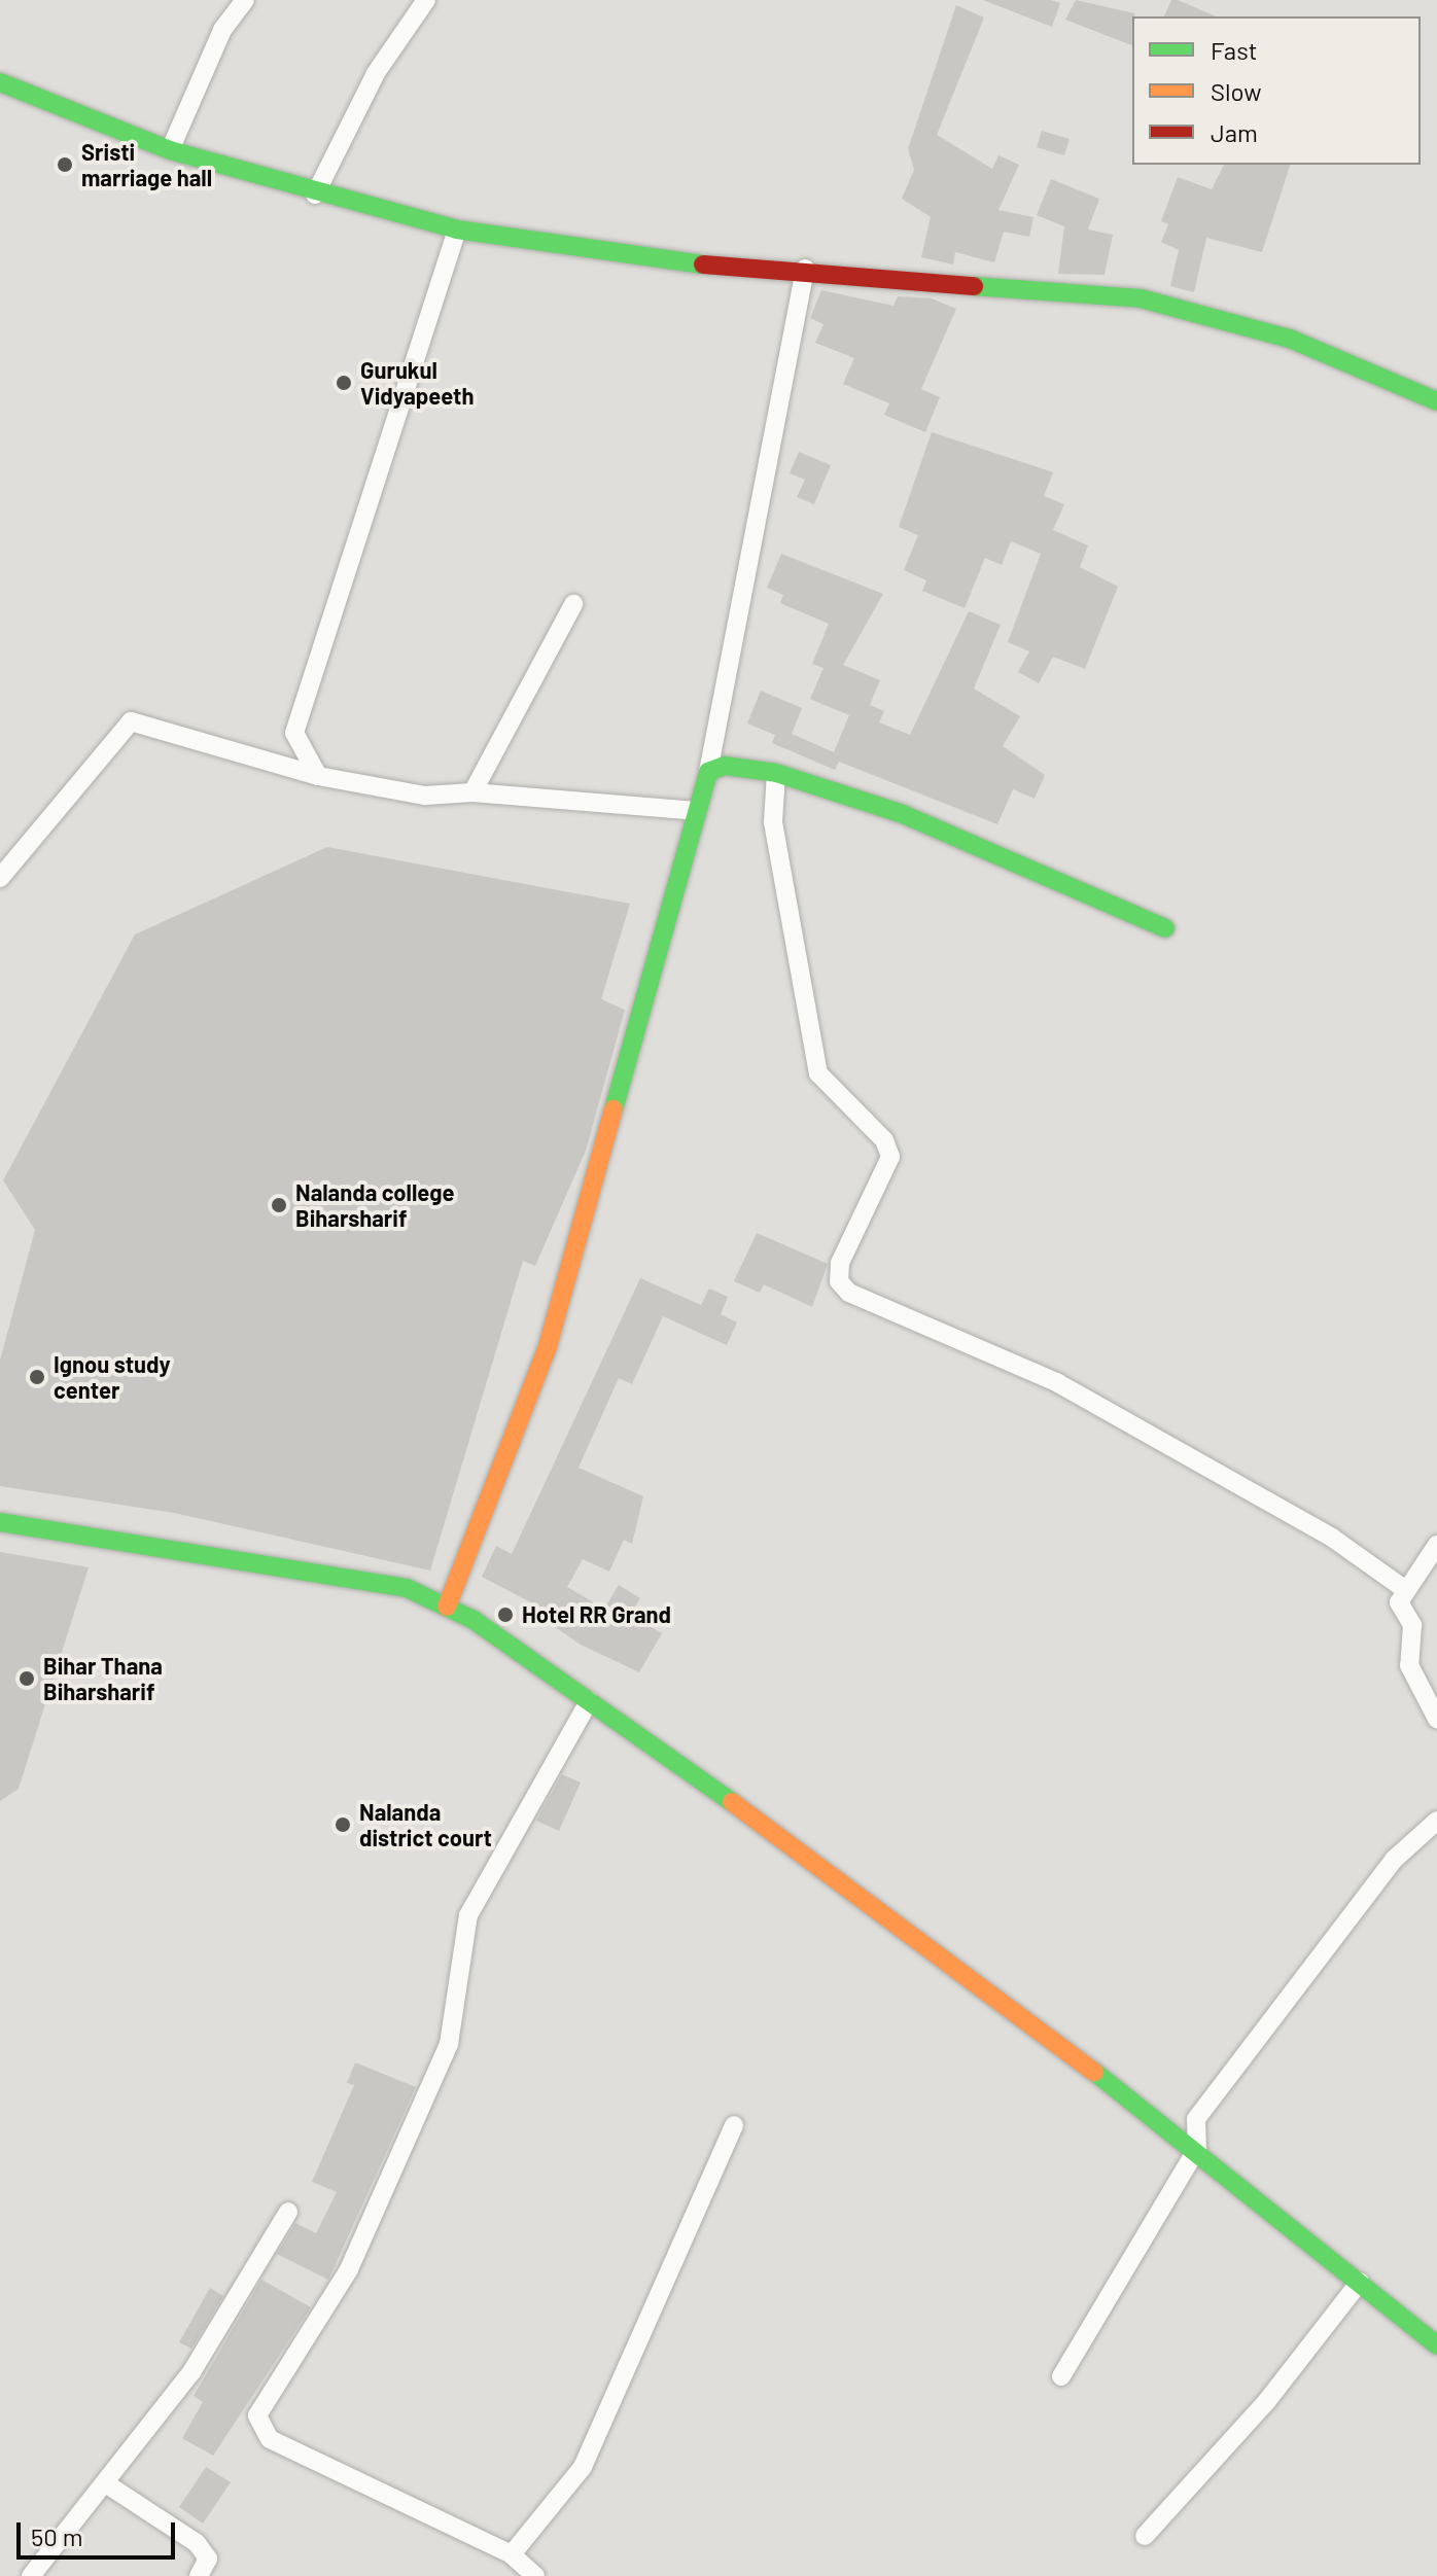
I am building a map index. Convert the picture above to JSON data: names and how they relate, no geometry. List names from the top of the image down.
{
  "places": [
    "Sristi marriage hall",
    "Gurukul Vidyapeeth",
    "Nalanda college Biharsharif",
    "Ignou study center",
    "Hotel RR Grand",
    "Bihar Thana Biharsharif",
    "Nalanda district court"
  ],
  "legend": ["Fast", "Slow", "Jam"],
  "scale_bar": "50 m"
}
